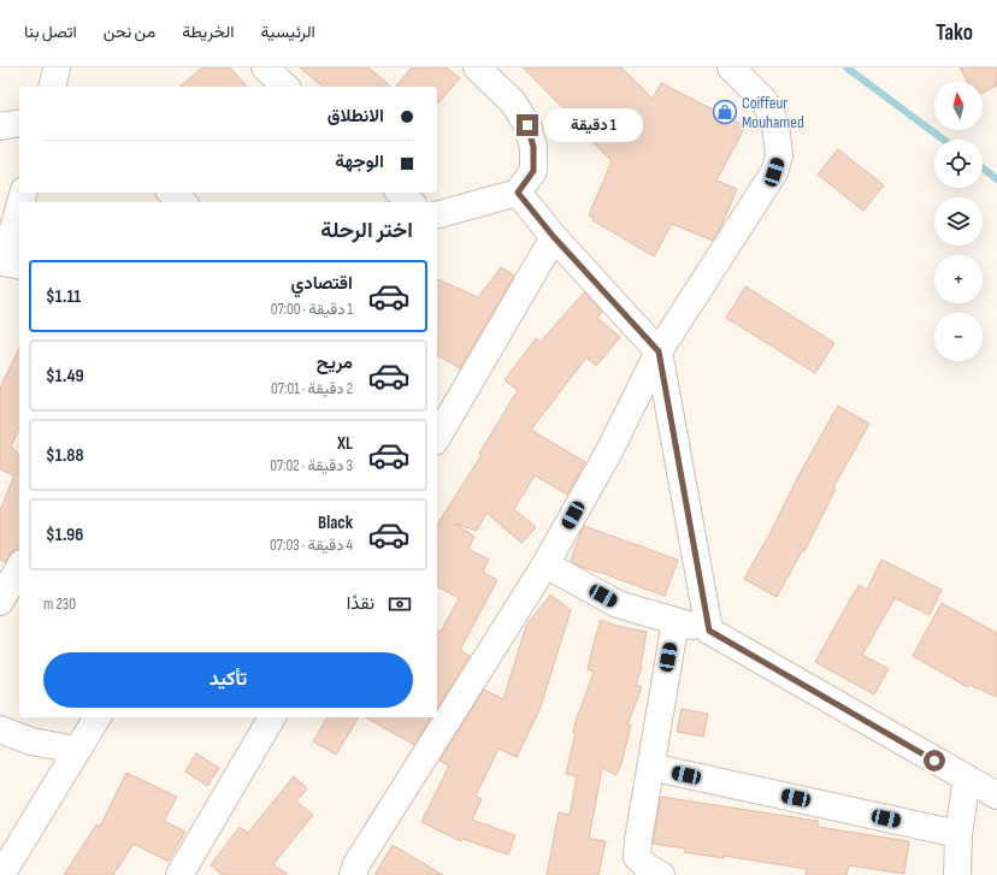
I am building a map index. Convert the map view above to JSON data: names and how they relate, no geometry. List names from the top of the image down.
{
  "places": {
    "shop": ["Coiffeur Mouhamed"]
  },
  "north": "top",
  "page": {
    "header": "Tako",
    "nav": [
      "الرئيسية",
      "الخريطة",
      "من نحن",
      "اتصل بنا"
    ],
    "map_buttons": ["+", "−"],
    "banner": ["الانطلاق", "الوجهة"],
    "bubble": "1 دقيقة",
    "heading": "اختر الرحلة",
    "list": [
      {
        "name": "اقتصادي",
        "note": "1 دقيقة · 07:00",
        "value": "$1.11"
      },
      {
        "name": "مريح",
        "note": "2 دقيقة · 07:01",
        "value": "$1.49"
      },
      {
        "name": "XL",
        "note": "3 دقيقة · 07:02",
        "value": "$1.88"
      },
      {
        "name": "Black",
        "note": "4 دقيقة · 07:03",
        "value": "$1.96"
      }
    ],
    "pay": ["نقدًا", "230 m"],
    "buttons": "تأكيد"
  }
}
